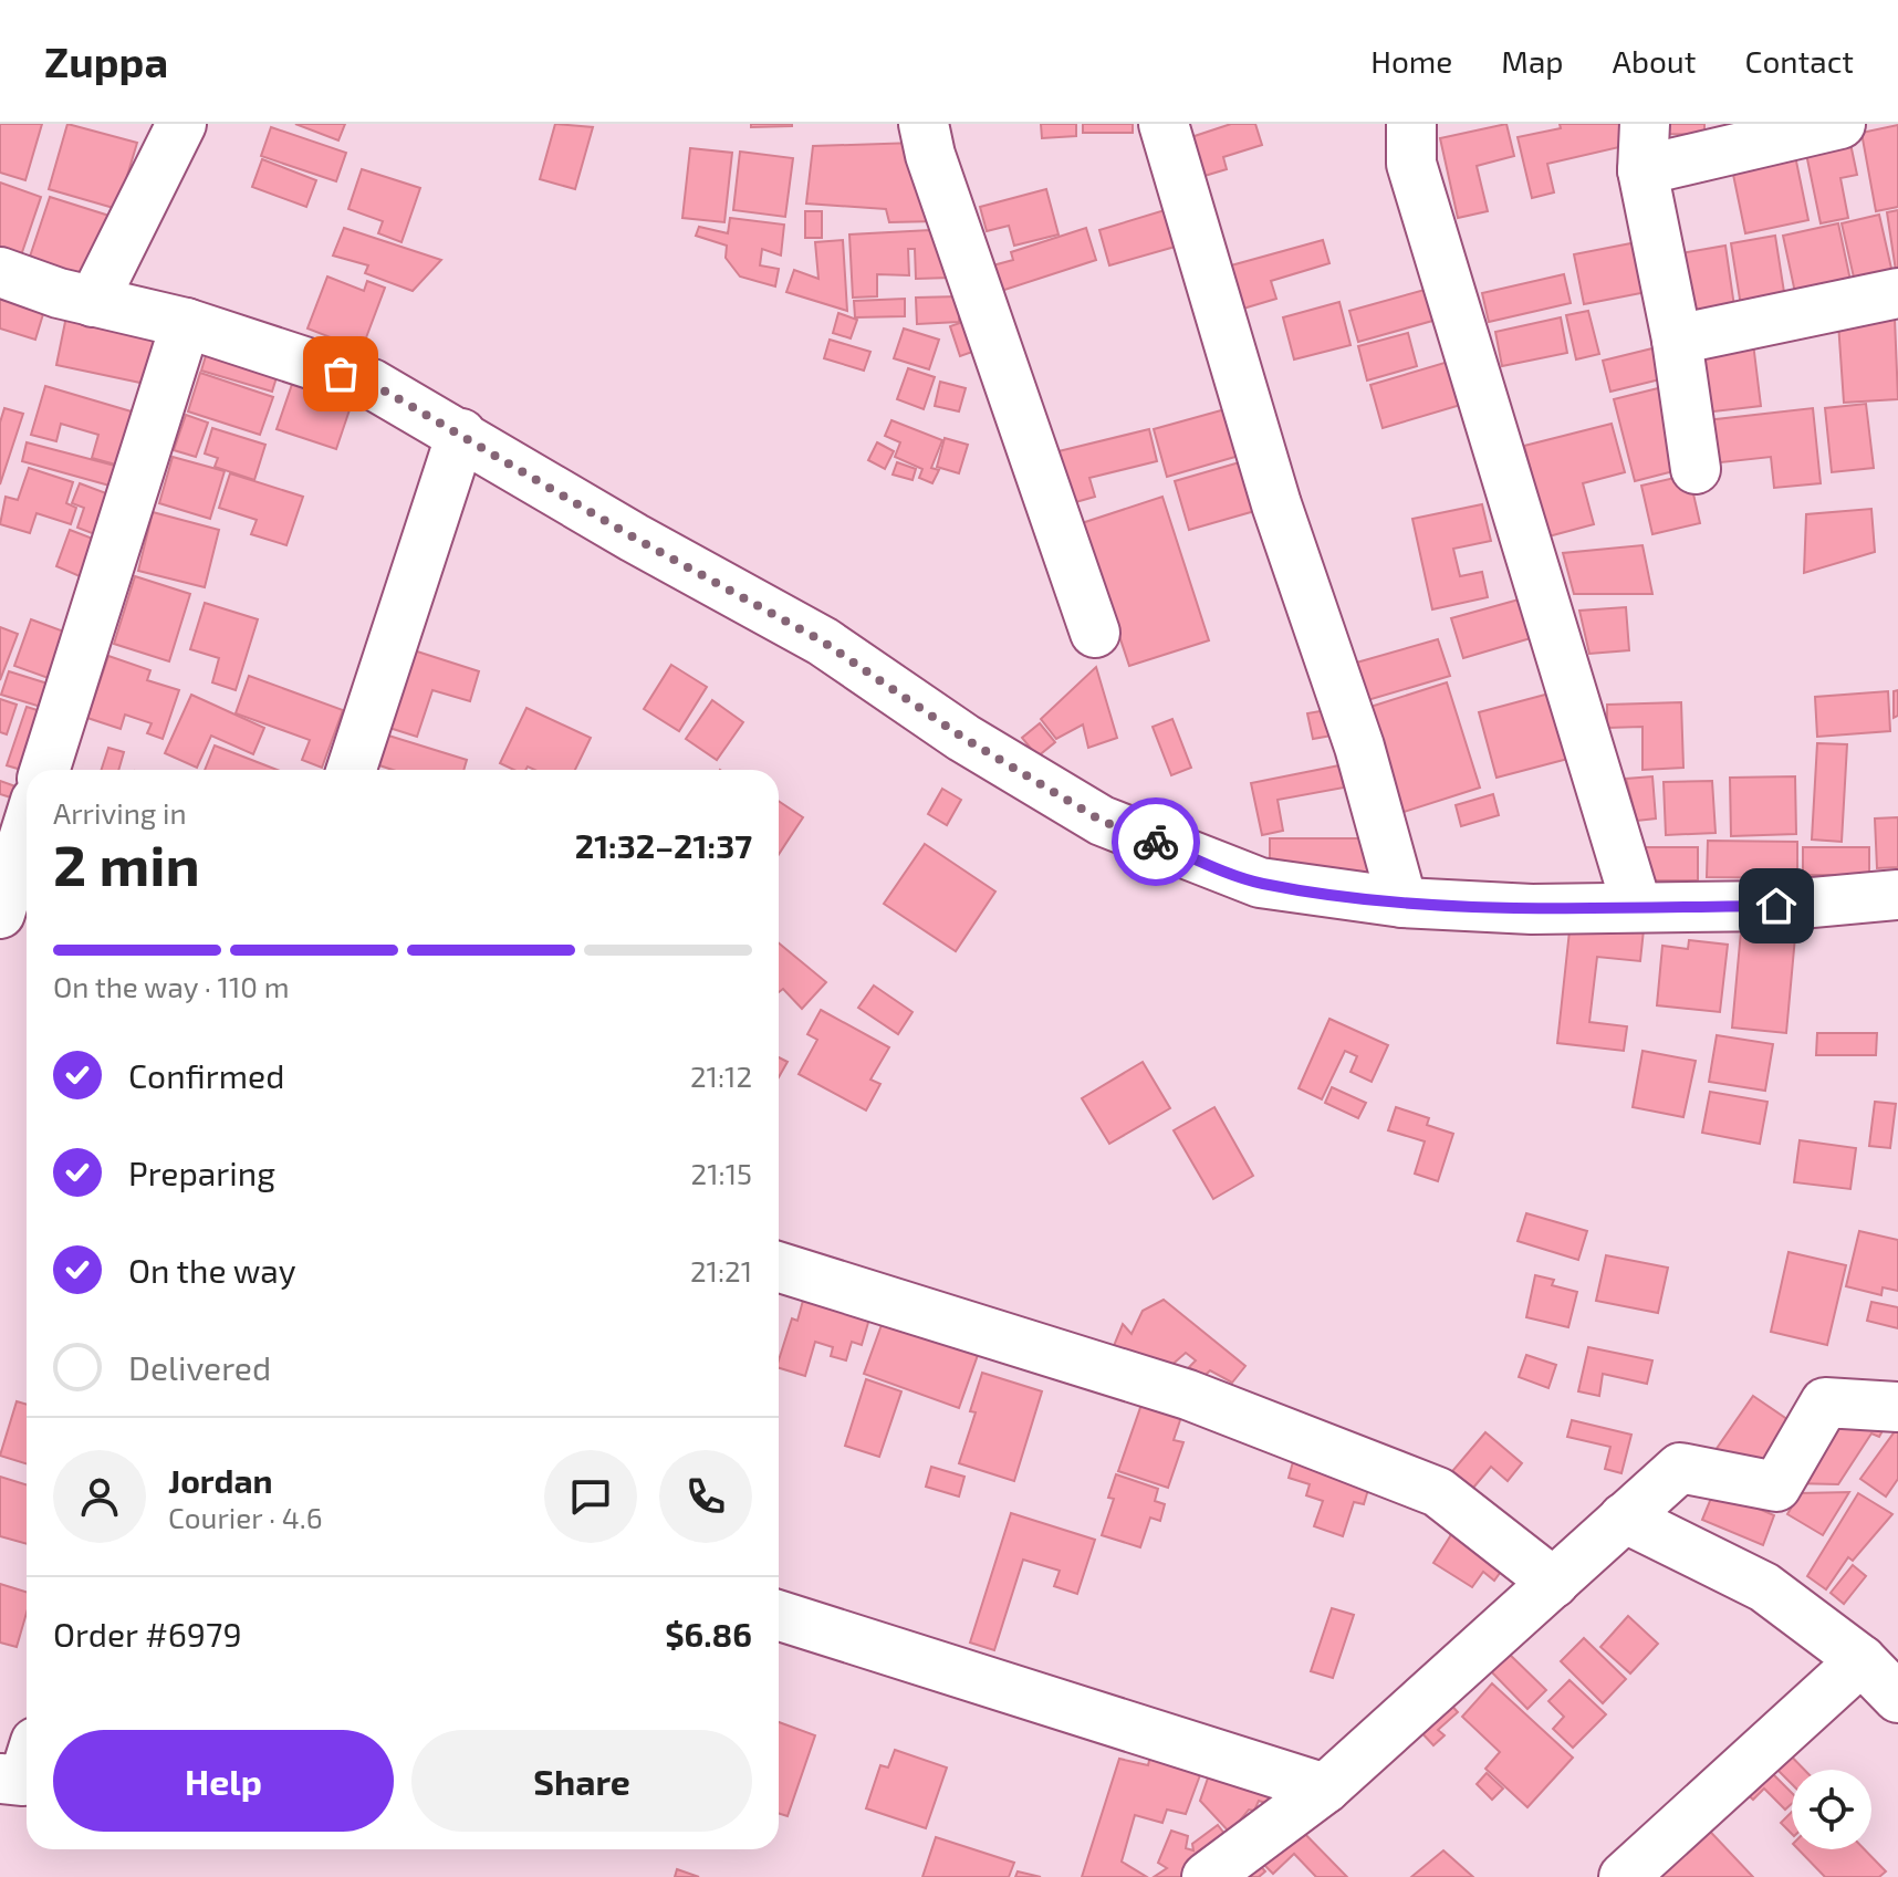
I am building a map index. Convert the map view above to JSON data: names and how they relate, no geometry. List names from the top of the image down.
{
  "page": {
    "header": "Zuppa",
    "nav": [
      "Home",
      "Map",
      "About",
      "Contact"
    ],
    "heading": ["2 min", "Arriving in", "21:32–21:37"],
    "panel": [
      "Jordan",
      "Courier · 4.6",
      "Order #6979",
      "$6.86"
    ],
    "bar": "On the way · 110 m",
    "list": [
      ["Confirmed", "21:12"],
      ["Preparing", "21:15"],
      ["On the way", "21:21"],
      "Delivered"
    ],
    "buttons": ["Help", "Share"]
  }
}
